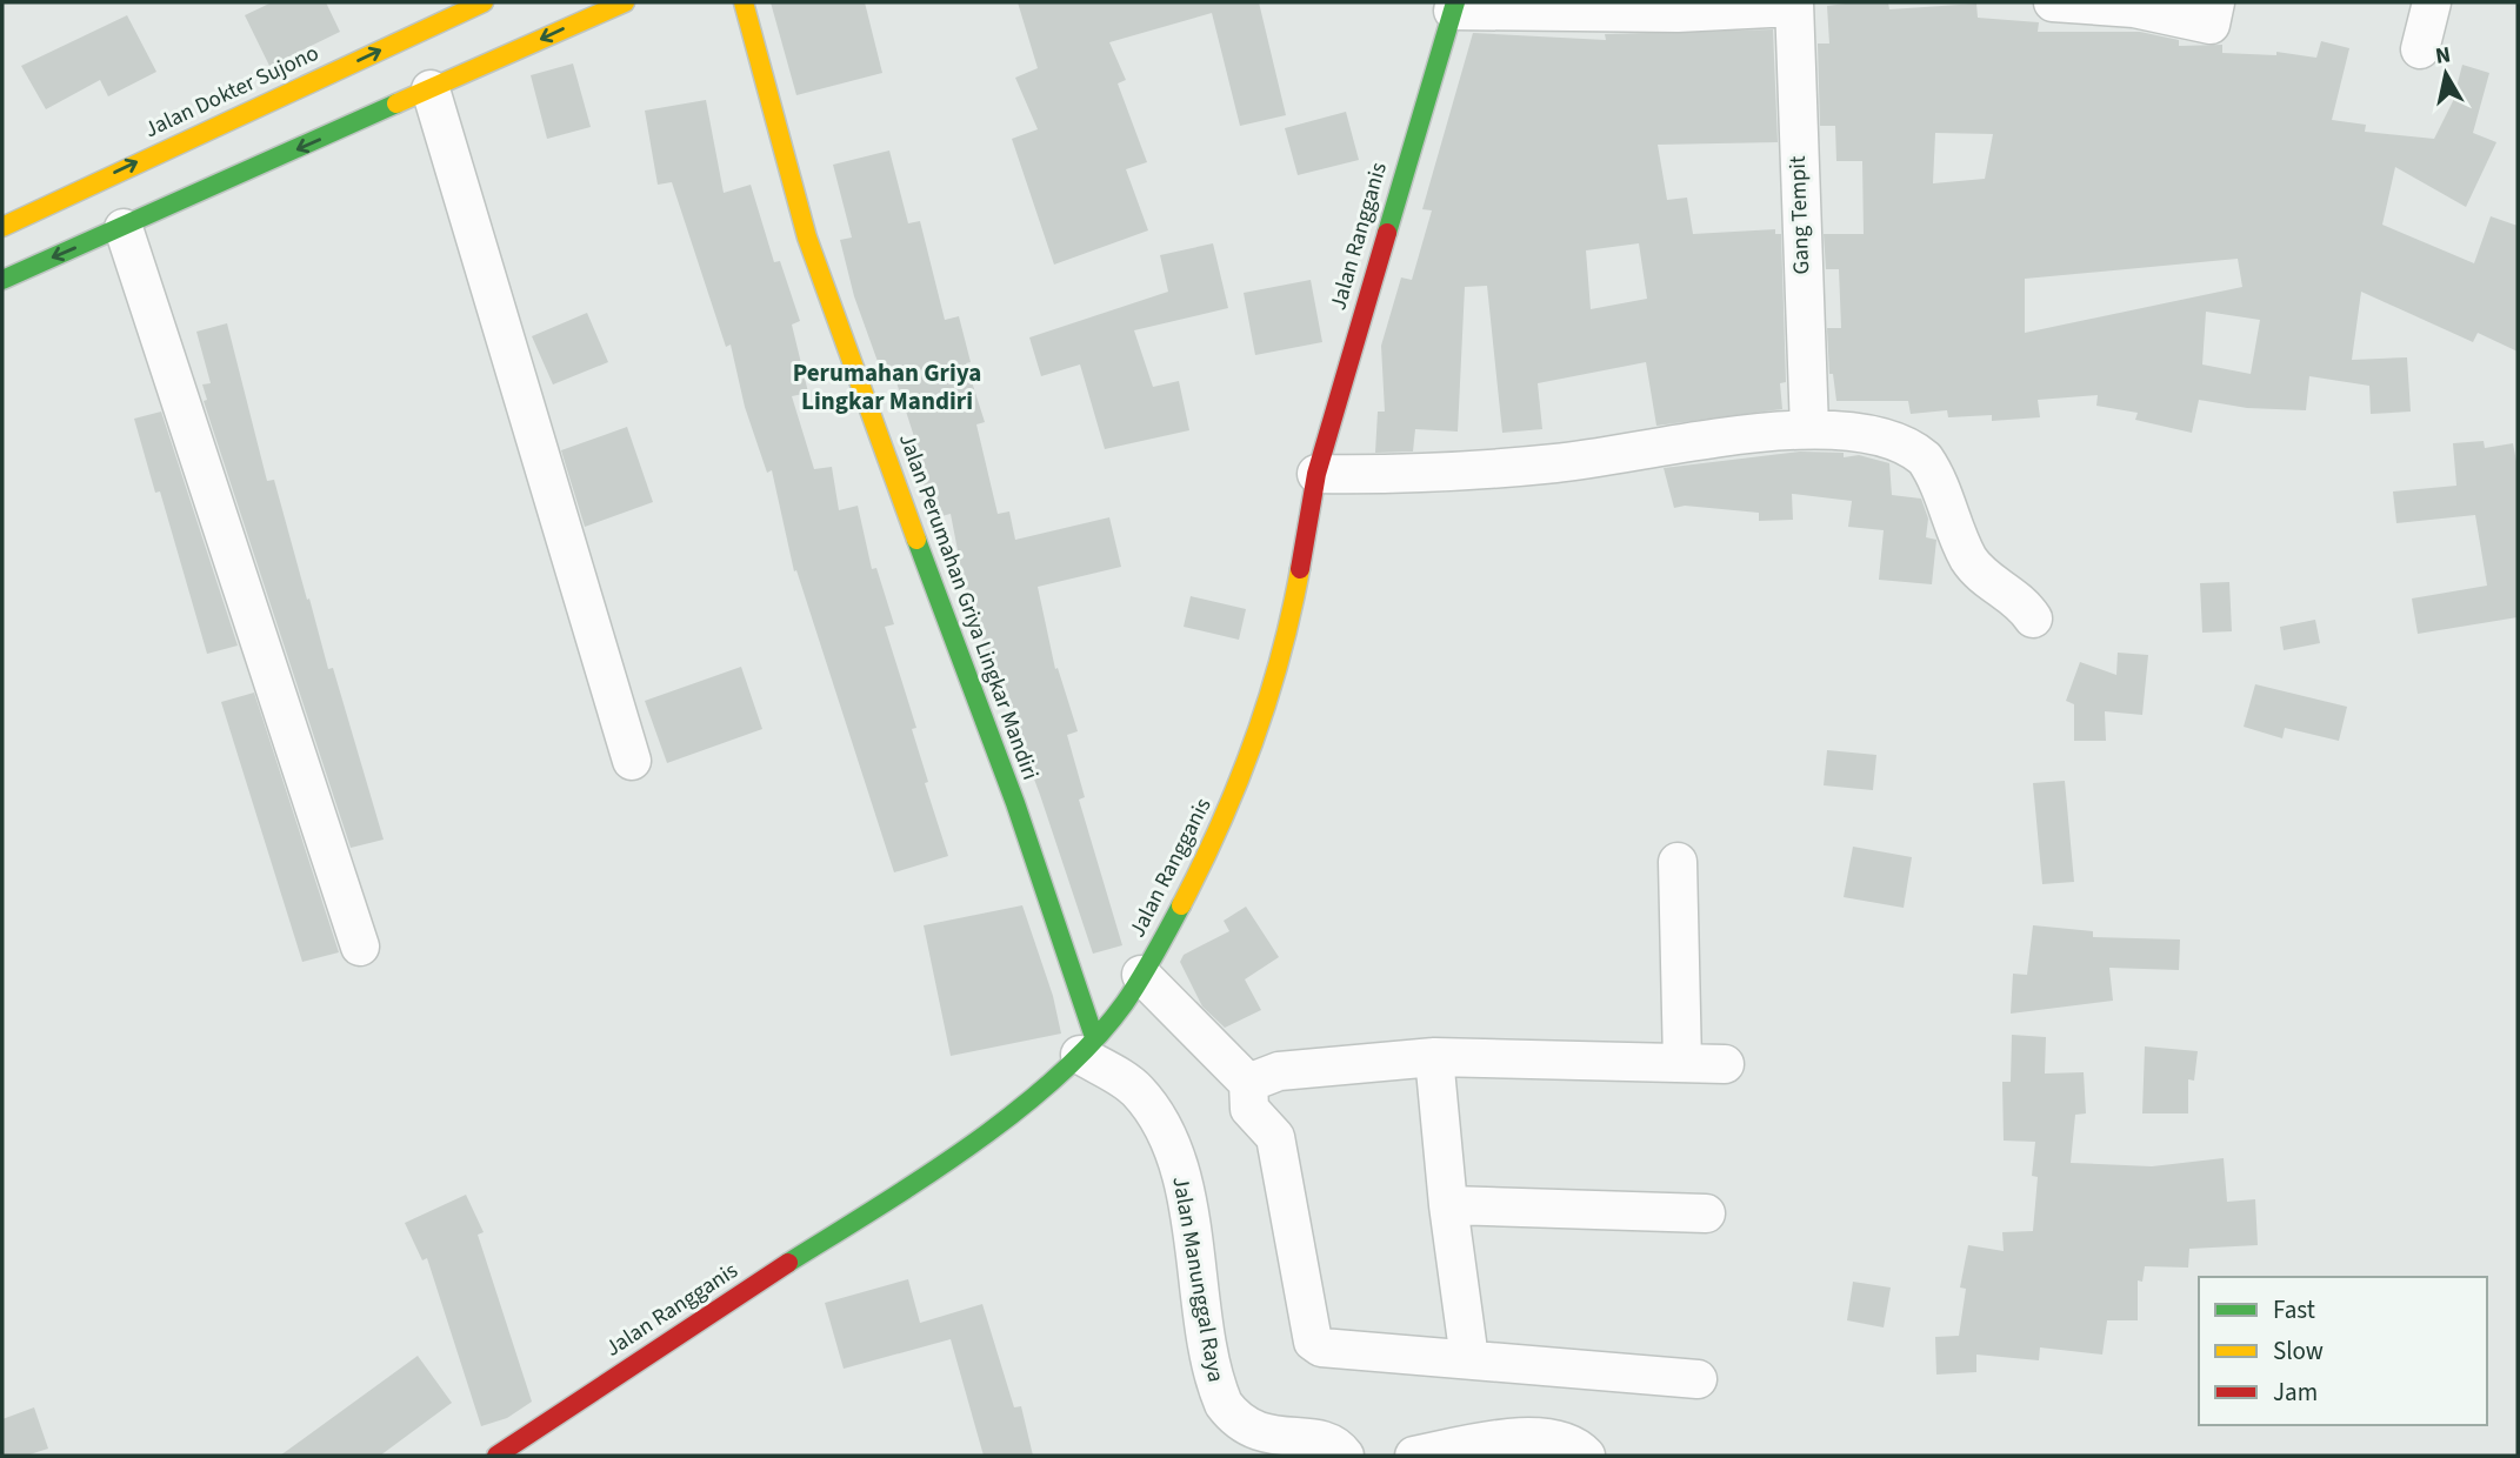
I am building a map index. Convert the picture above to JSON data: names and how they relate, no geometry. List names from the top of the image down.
{
  "streets": {
    "main road": ["Jalan Dokter Sujono", "Jalan Rangganis", "Jalan Perumahan Griya Lingkar Mandiri"],
    "street": ["Gang Tempit", "Jalan Manunggal Raya"]
  },
  "crossings": [
    ["Jalan Rangganis", "Jalan Perumahan Griya Lingkar Mandiri"],
    ["Jalan Rangganis", "Jalan Manunggal Raya"],
    ["Jalan Perumahan Griya Lingkar Mandiri", "Jalan Manunggal Raya"]
  ],
  "districts": ["Perumahan Griya Lingkar Mandiri"],
  "legend": ["Fast", "Slow", "Jam"],
  "north": "top"
}
